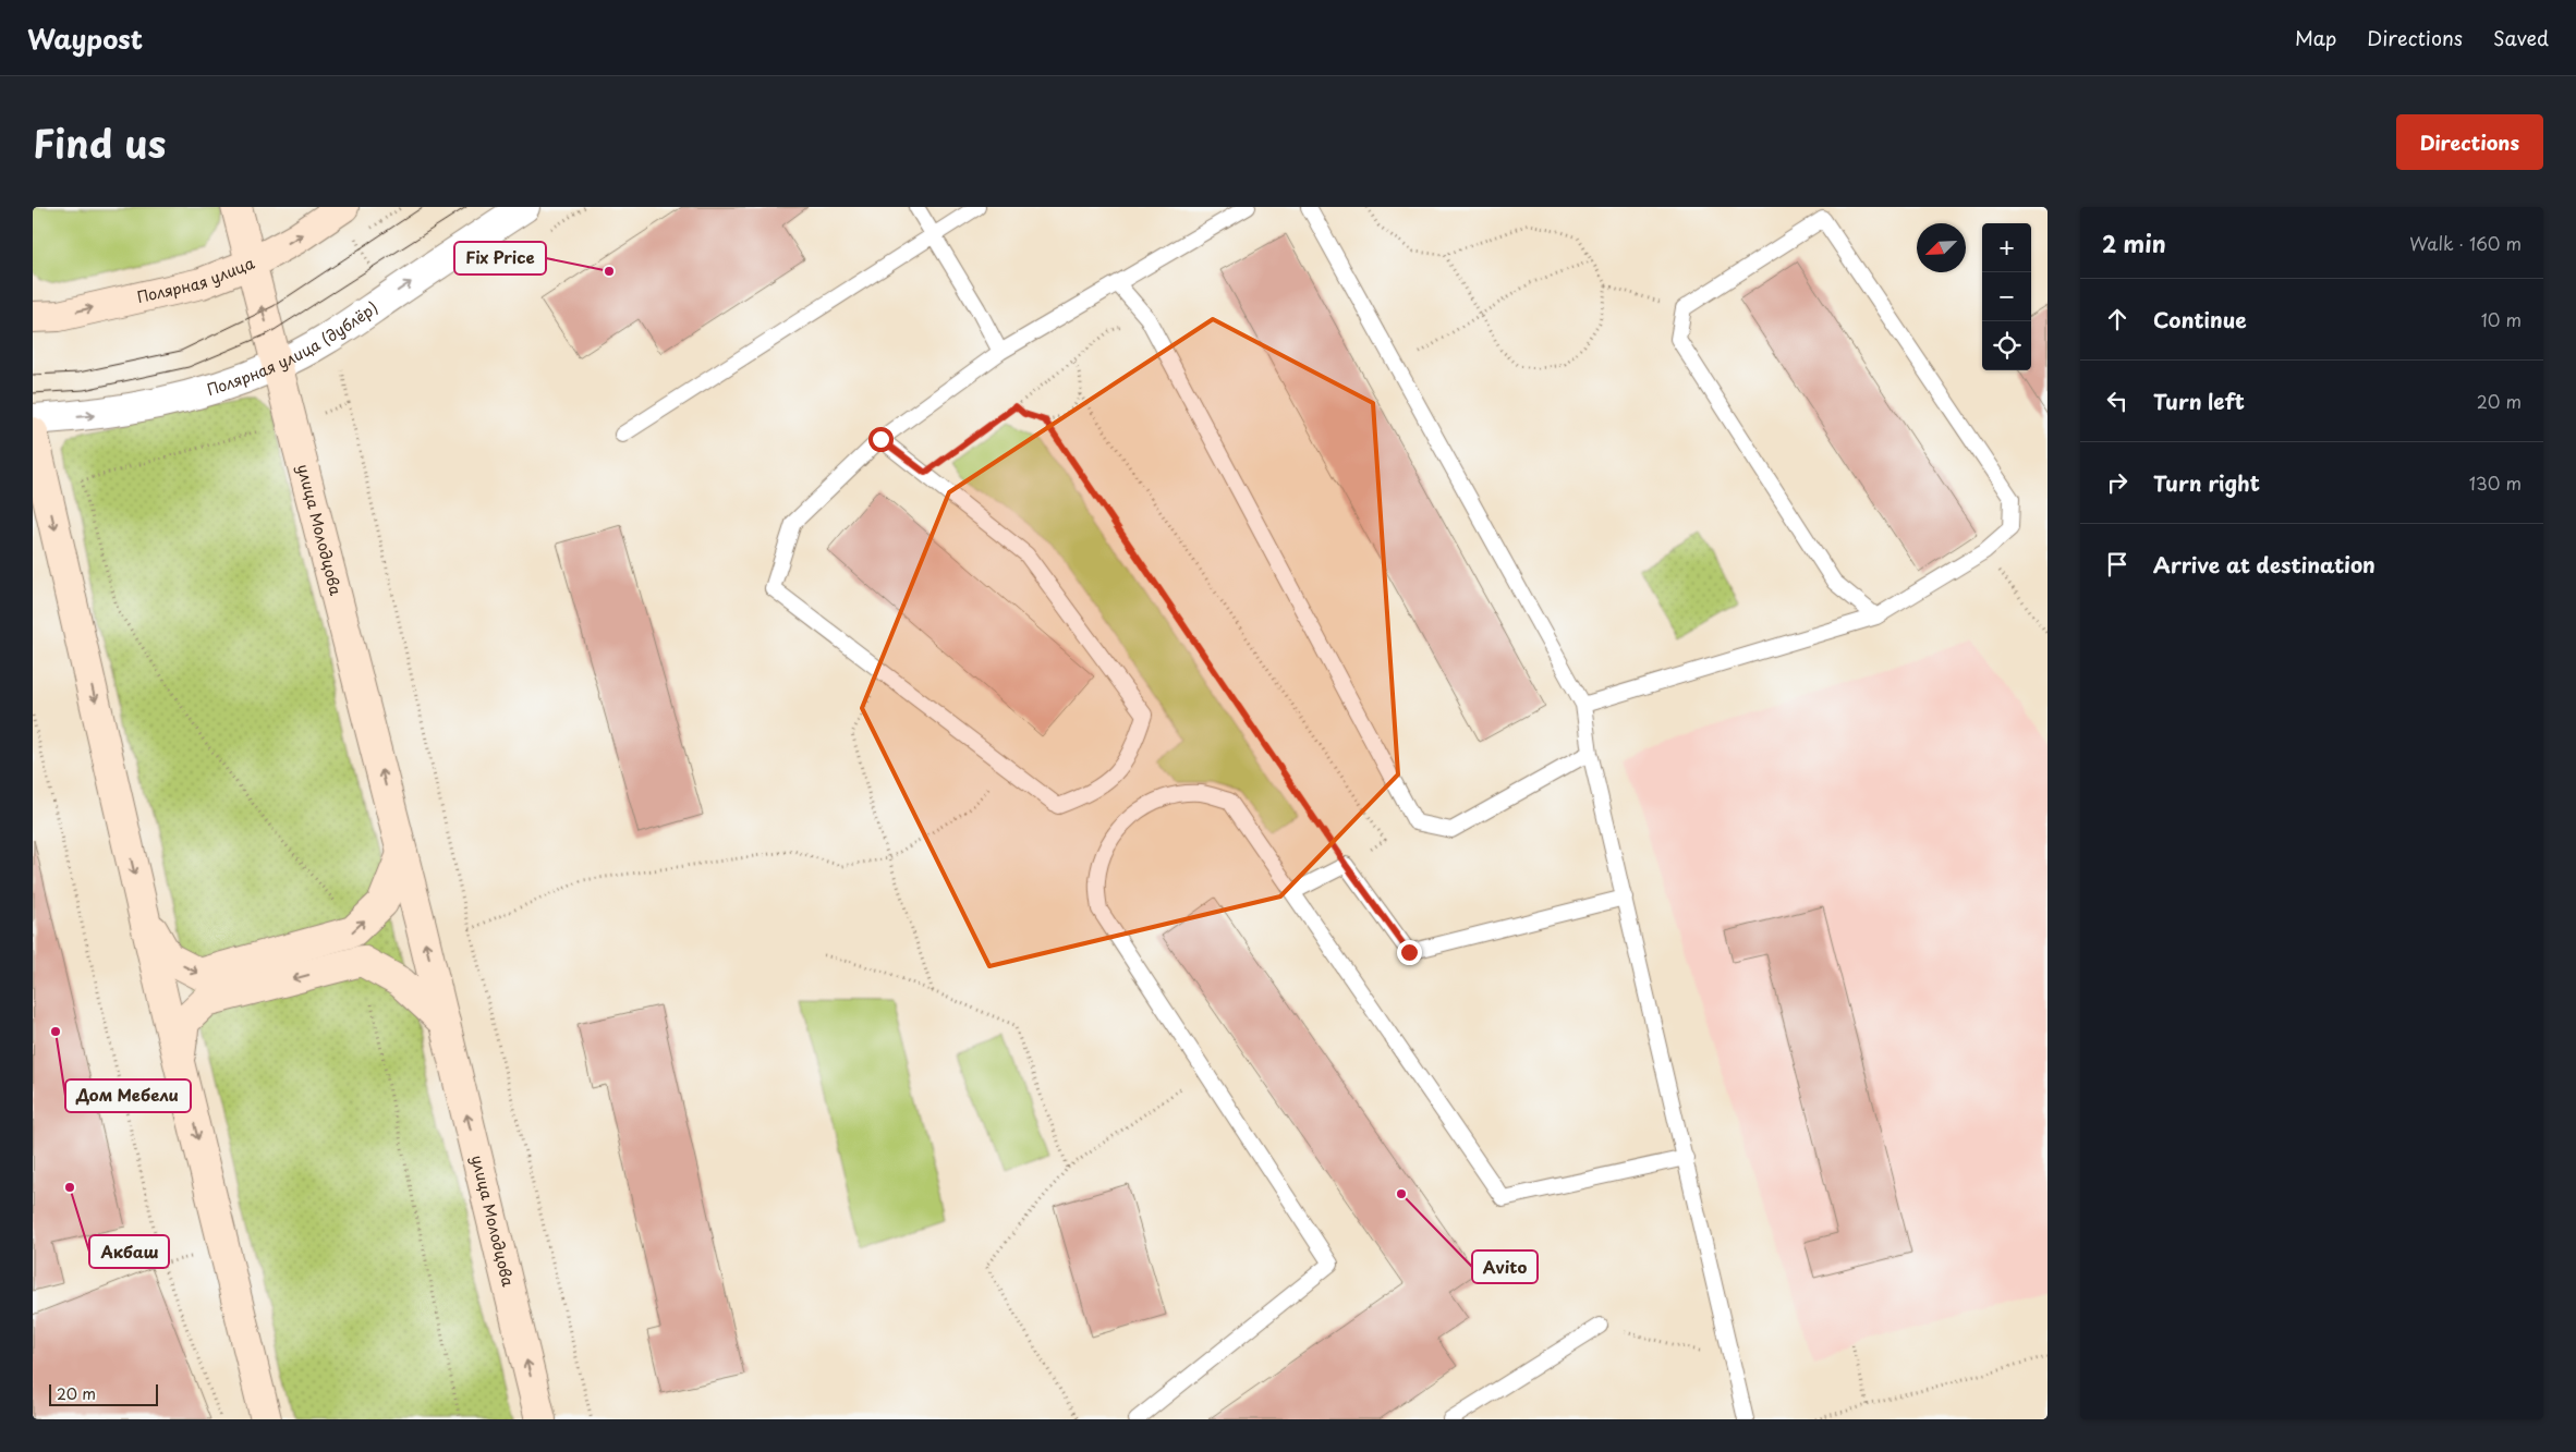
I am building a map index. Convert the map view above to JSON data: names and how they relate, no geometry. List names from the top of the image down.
{
  "streets": {
    "street": ["Полярная улица", "Полярная улица (дублёр)", "улица Молодцова"]
  },
  "crossings": [
    ["Полярная улица", "улица Молодцова"],
    ["Полярная улица (дублёр)", "улица Молодцова"]
  ],
  "one_way": ["Полярная улица", "Полярная улица (дублёр)"],
  "places": [
    "Fix Price",
    "Дом Мебели",
    "Акбаш",
    "Avito"
  ],
  "scale_bar": "20 m",
  "north": "bottom left",
  "page": {
    "header": "Waypost",
    "nav": ["Map", "Directions", "Saved"],
    "title": "Find us",
    "buttons": "Directions",
    "heading": ["2 min", "Walk · 160 m"],
    "map_buttons": ["+", "−"],
    "list": [
      ["Continue", "10 m"],
      ["Turn left", "20 m"],
      ["Turn right", "130 m"],
      "Arrive at destination"
    ],
    "scale": "20 m"
  }
}
